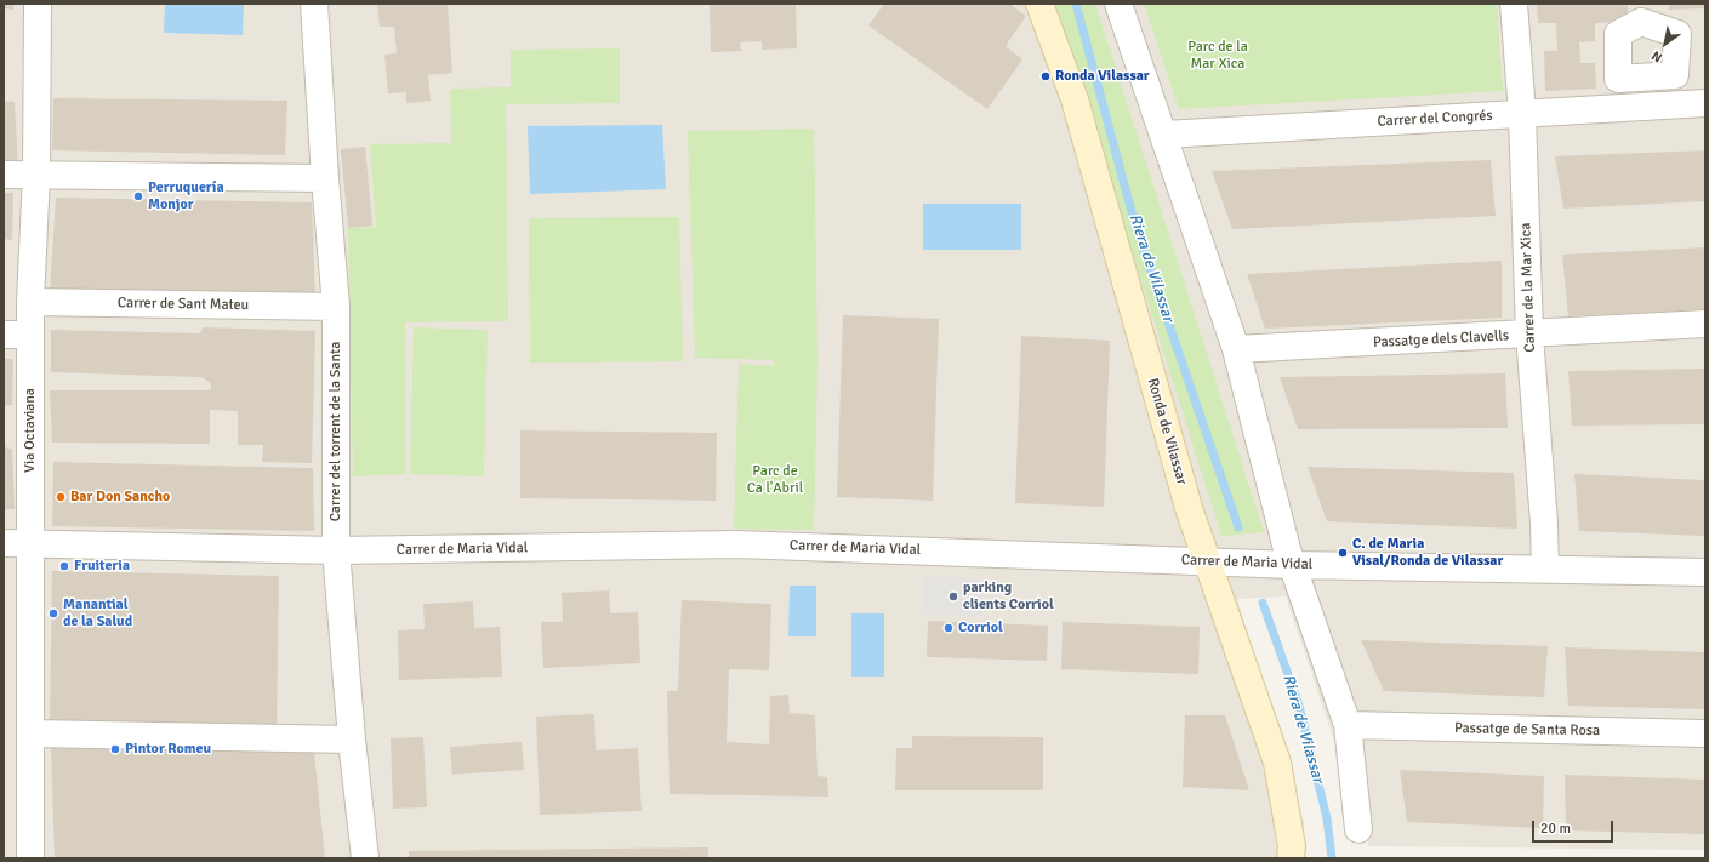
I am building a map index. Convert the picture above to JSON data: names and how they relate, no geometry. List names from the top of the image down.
{
  "streets": {
    "street": [
      "Carrer del Congrés",
      "Carrer de la Mar Xica",
      "Carrer de Sant Mateu",
      "Passatge dels Clavells",
      "Via Octaviana",
      "Carrer del torrent de la Santa",
      "Ronda de Vilassar",
      "Carrer de Maria Vidal",
      "Passatge de Santa Rosa"
    ]
  },
  "crossings": [
    ["Carrer del Congrés", "Carrer de la Mar Xica"],
    ["Carrer de la Mar Xica", "Passatge dels Clavells"],
    ["Carrer de la Mar Xica", "Carrer de Maria Vidal"],
    ["Carrer de Sant Mateu", "Via Octaviana"],
    ["Carrer de Sant Mateu", "Carrer del torrent de la Santa"],
    ["Via Octaviana", "Carrer de Maria Vidal"],
    ["Carrer del torrent de la Santa", "Carrer de Maria Vidal"],
    ["Ronda de Vilassar", "Carrer de Maria Vidal"]
  ],
  "water": ["Riera de Vilassar"],
  "parks": ["Parc de la Mar Xica", "Parc de Ca l'Abril"],
  "places": [
    "Ronda Vilassar",
    "Perruquería Monjor",
    "Bar Don Sancho",
    "C. de Maria Visal/Ronda de Vilassar",
    "Fruiteria",
    "parking clients Corriol",
    "Manantial de la Salud",
    "Corriol",
    "Pintor Romeu"
  ],
  "scale_bar": "20 m",
  "north": "bottom left"
}
